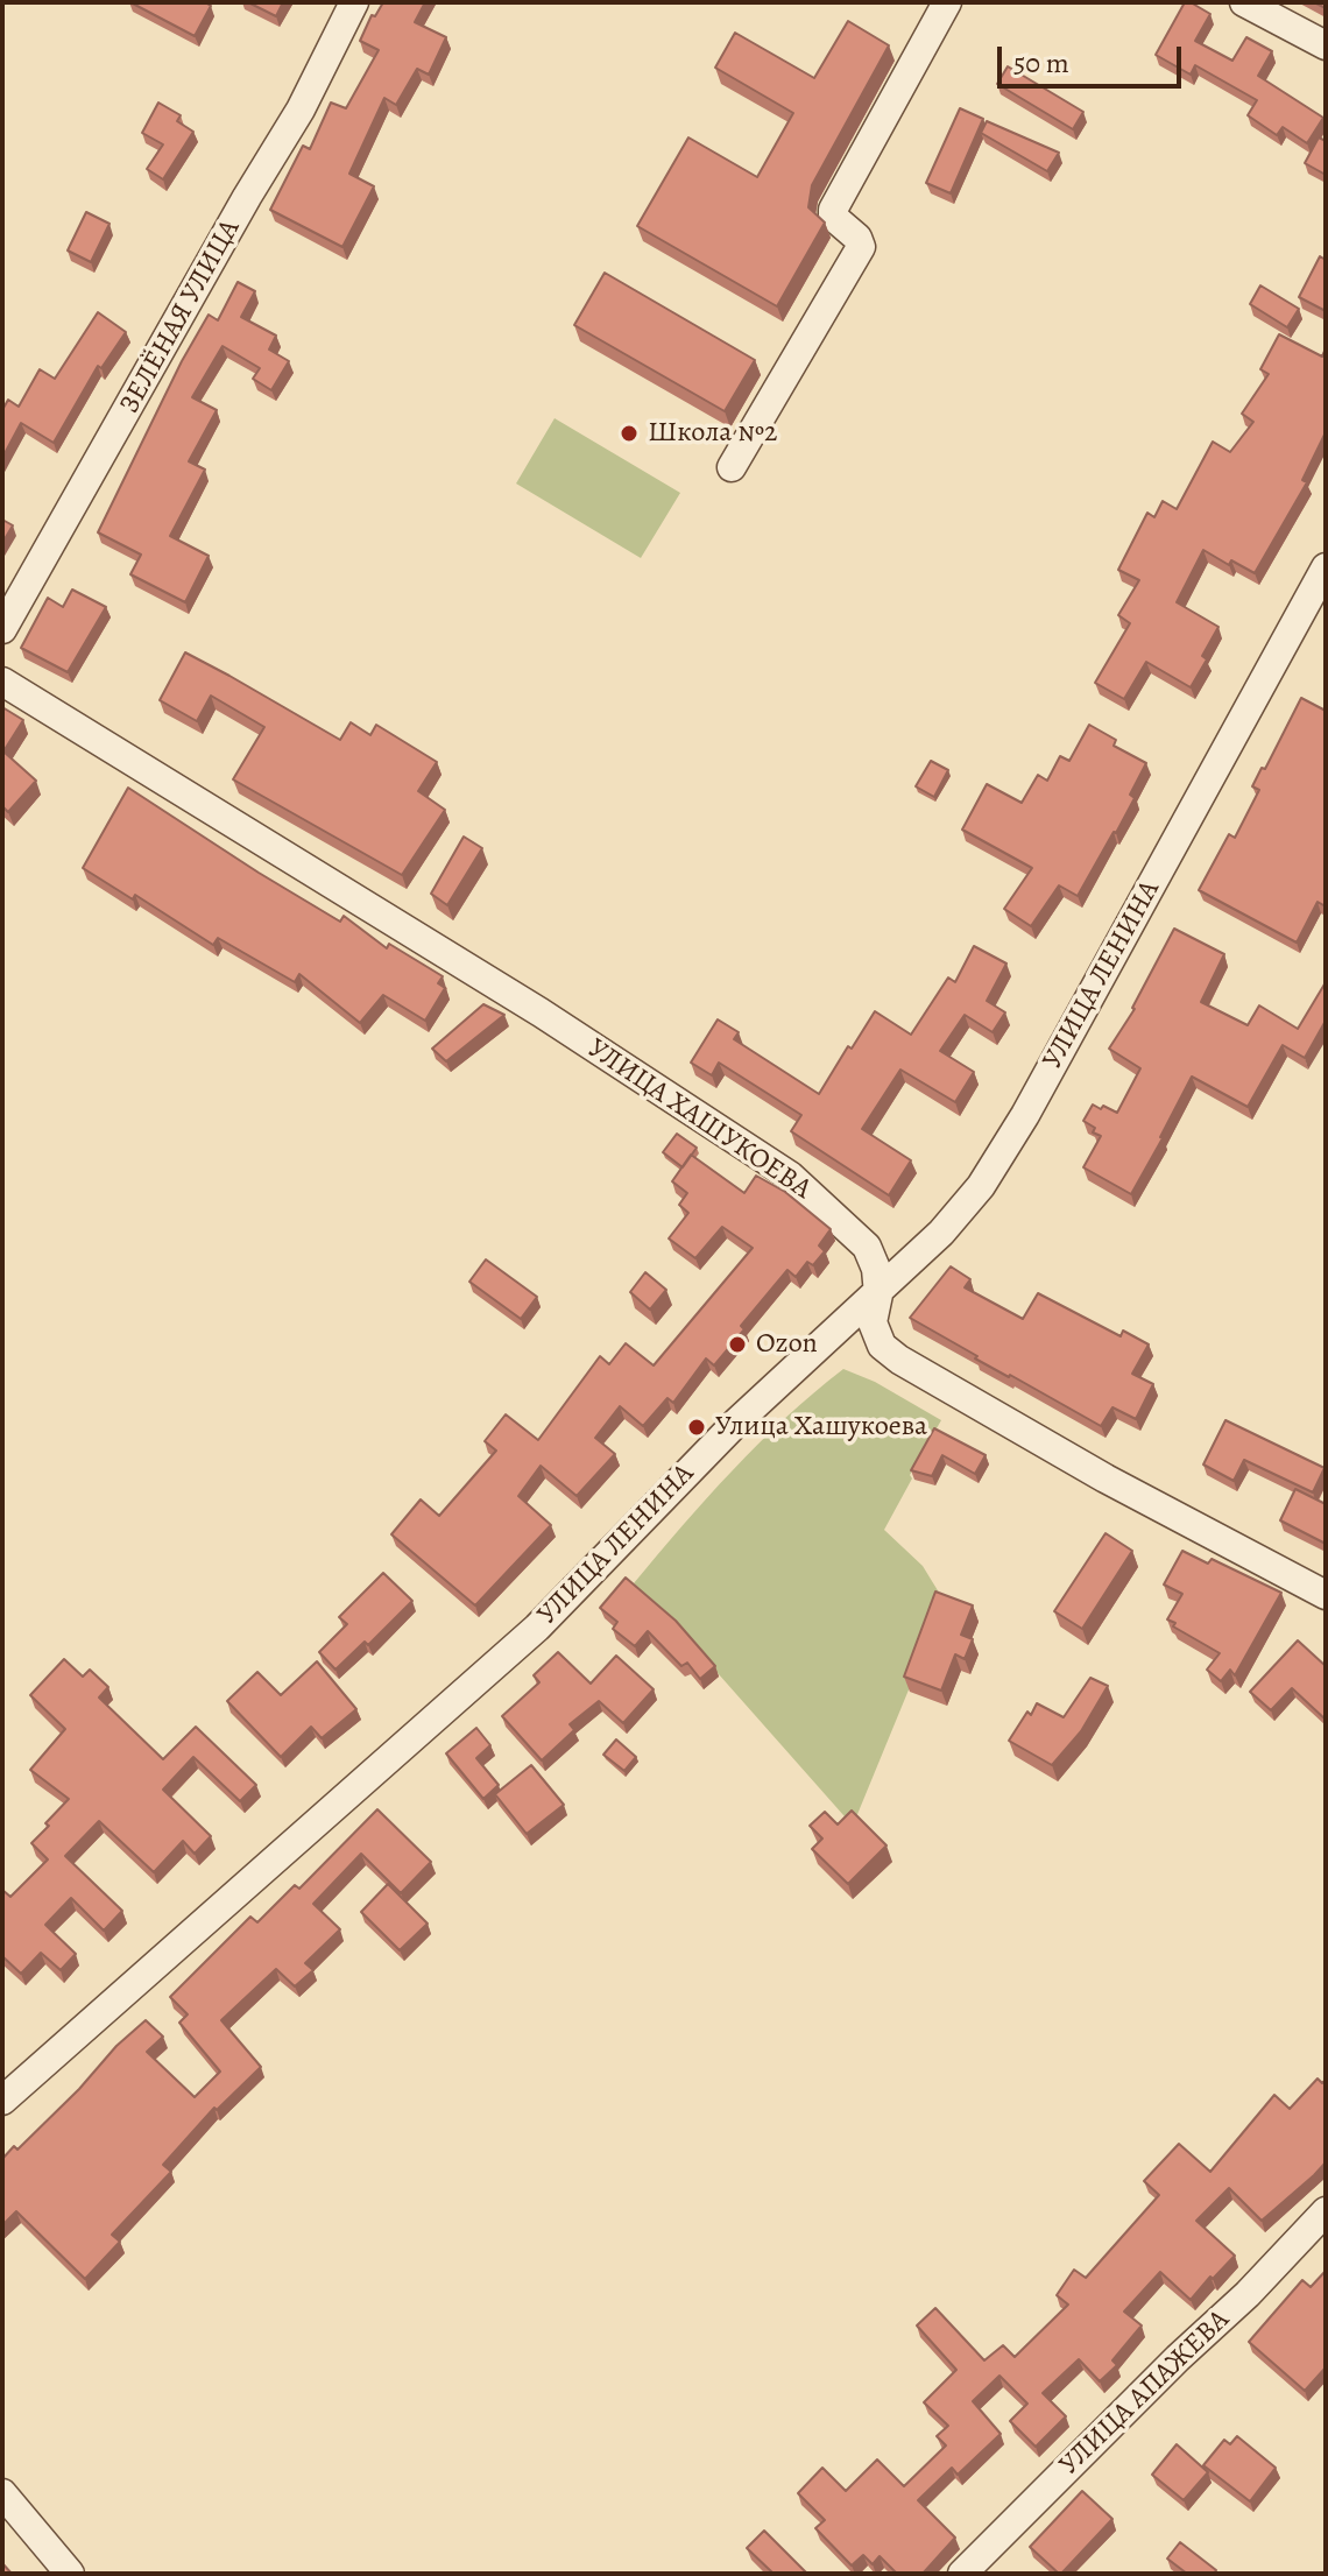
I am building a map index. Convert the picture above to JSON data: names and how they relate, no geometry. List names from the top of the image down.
{
  "streets": {
    "street": [
      "ЗЕЛЁНАЯ УЛИЦА",
      "УЛИЦА ЛЕНИНА",
      "УЛИЦА ХАШУКОЕВА",
      "УЛИЦА АПАЖЕВА"
    ]
  },
  "crossings": [
    ["УЛИЦА ЛЕНИНА", "УЛИЦА ХАШУКОЕВА"]
  ],
  "places": ["Школа №2", "Ozon", "Улица Хашукоева"],
  "scale_bar": "50 m"
}
